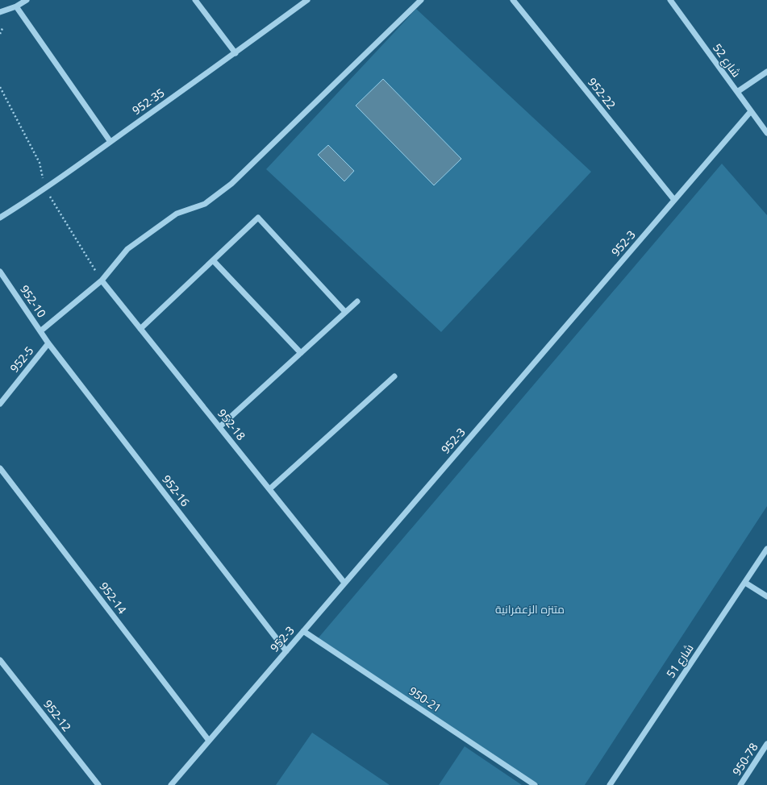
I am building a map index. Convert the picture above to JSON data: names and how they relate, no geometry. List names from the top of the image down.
{
  "streets": {
    "street": [
      "شارع 52",
      "952-22",
      "952-35",
      "952-3",
      "952-10",
      "952-5",
      "952-18",
      "952-16",
      "952-14",
      "شارع 51",
      "950-21",
      "952-12",
      "950-78"
    ]
  },
  "crossings": [
    ["شارع 52", "952-3"],
    ["952-22", "952-3"],
    ["952-3", "952-18"],
    ["952-3", "952-16"],
    ["952-3", "952-14"],
    ["952-3", "950-21"],
    ["952-10", "952-5"],
    ["952-10", "952-16"],
    ["952-5", "952-16"]
  ],
  "parks": ["متنزه الزعفرانية"]
}
